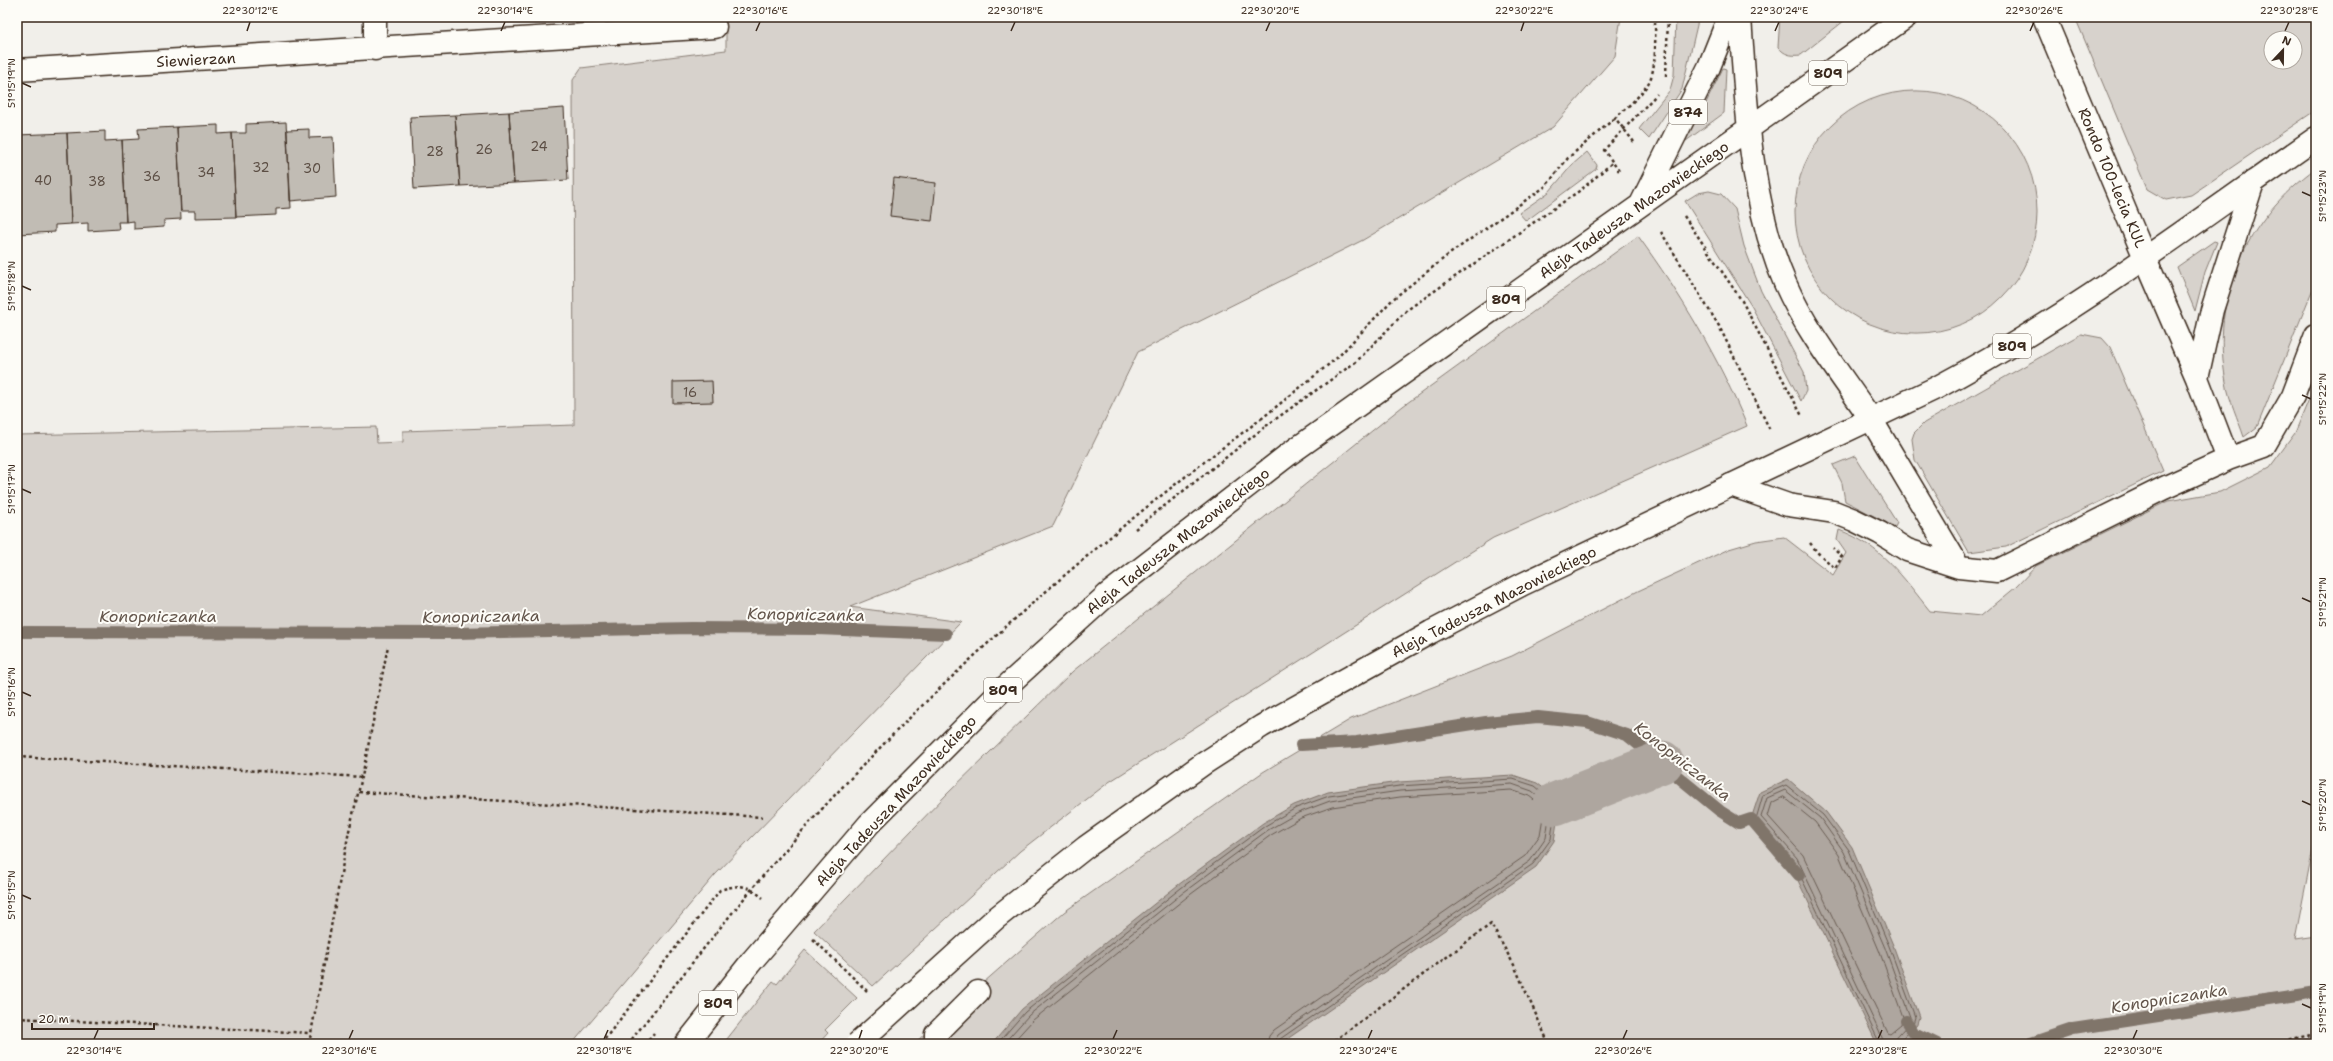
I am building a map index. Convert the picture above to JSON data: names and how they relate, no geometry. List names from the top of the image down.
{
  "streets": {
    "main road": [
      "Siewierzan",
      "809",
      "874",
      "Rondo 100-lecia KUL",
      "Aleja Tadeusza Mazowieckiego"
    ]
  },
  "crossings": [
    ["809", "Rondo 100-lecia KUL"],
    ["809", "Aleja Tadeusza Mazowieckiego"],
    ["874", "Aleja Tadeusza Mazowieckiego"],
    ["Rondo 100-lecia KUL", "Aleja Tadeusza Mazowieckiego"]
  ],
  "water": ["Konopniczanka"],
  "house_numbers": [
    "24",
    "26",
    "28",
    "32",
    "30",
    "34",
    "36",
    "40",
    "38",
    "16"
  ],
  "scale_bar": "20 m",
  "north": "top",
  "coordinates": [
    "22°30'12\"E",
    "22°30'14\"E",
    "22°30'16\"E",
    "22°30'18\"E",
    "22°30'20\"E",
    "22°30'22\"E",
    "22°30'24\"E",
    "22°30'26\"E",
    "22°30'28\"E",
    "51°15'19\"N",
    "51°15'23\"N",
    "51°15'18\"N",
    "51°15'22\"N",
    "51°15'17\"N",
    "51°15'21\"N",
    "51°15'16\"N",
    "51°15'20\"N",
    "51°15'15\"N",
    "22°30'30\"E"
  ]
}
